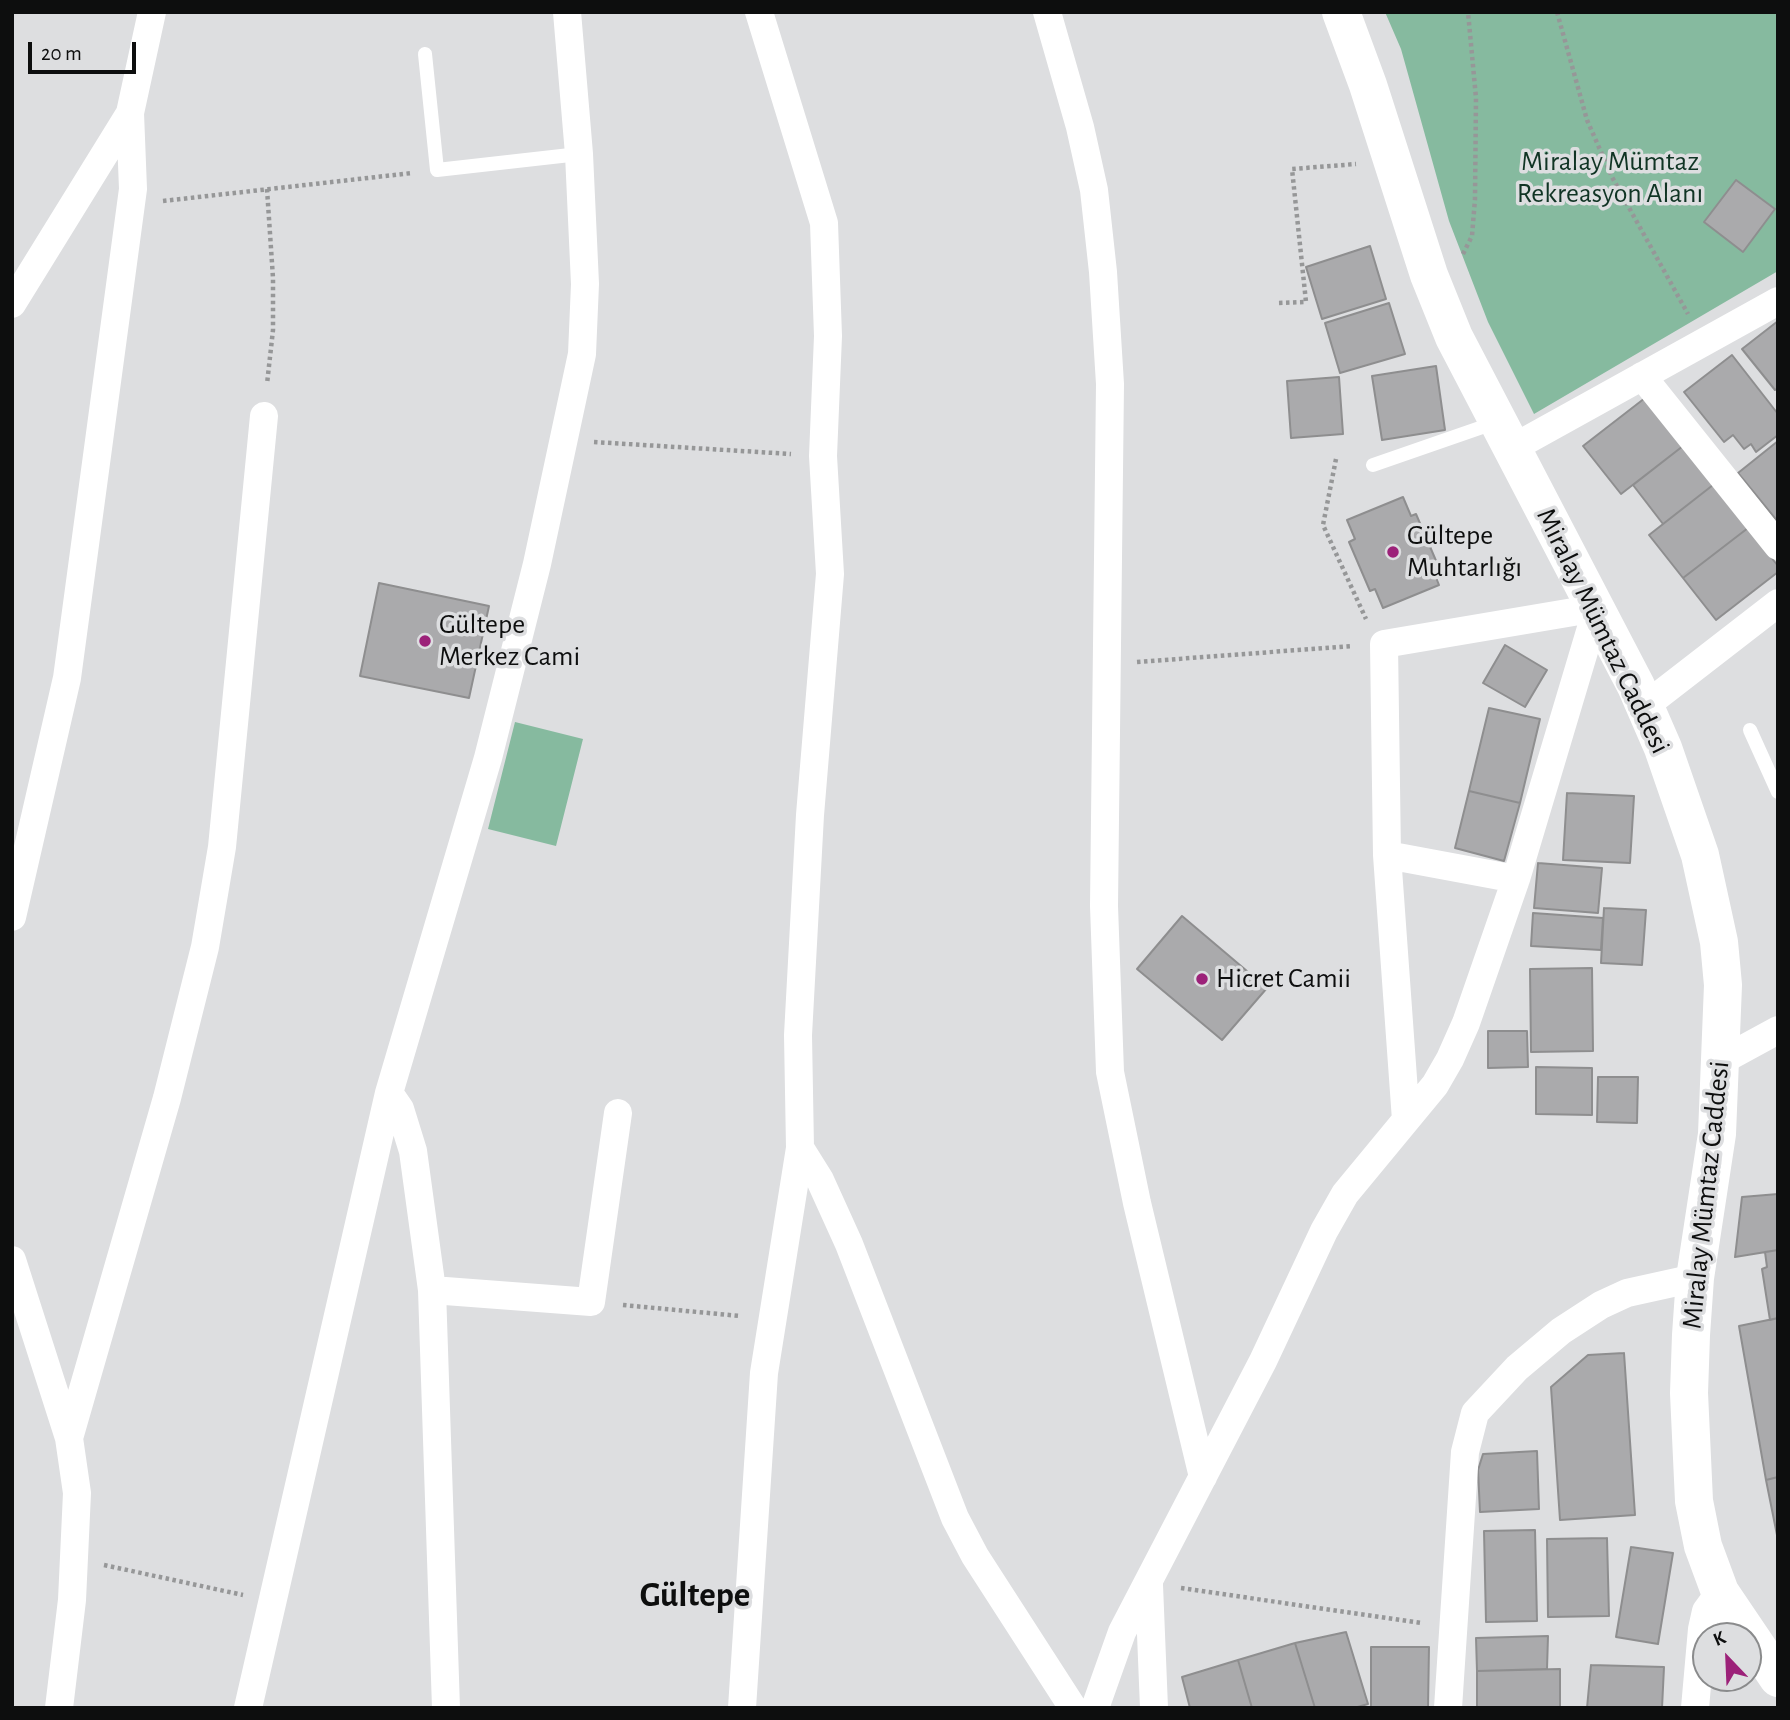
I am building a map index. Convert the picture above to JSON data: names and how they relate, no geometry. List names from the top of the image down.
{
  "streets": {
    "main road": ["Miralay Mümtaz Caddesi"]
  },
  "districts": ["Gültepe"],
  "parks": ["Miralay Mümtaz Rekreasyon Alanı"],
  "places": ["Gültepe Muhtarlığı", "Gültepe Merkez Cami", "Hicret Camii"],
  "scale_bar": "20 m",
  "north": "top left"
}
